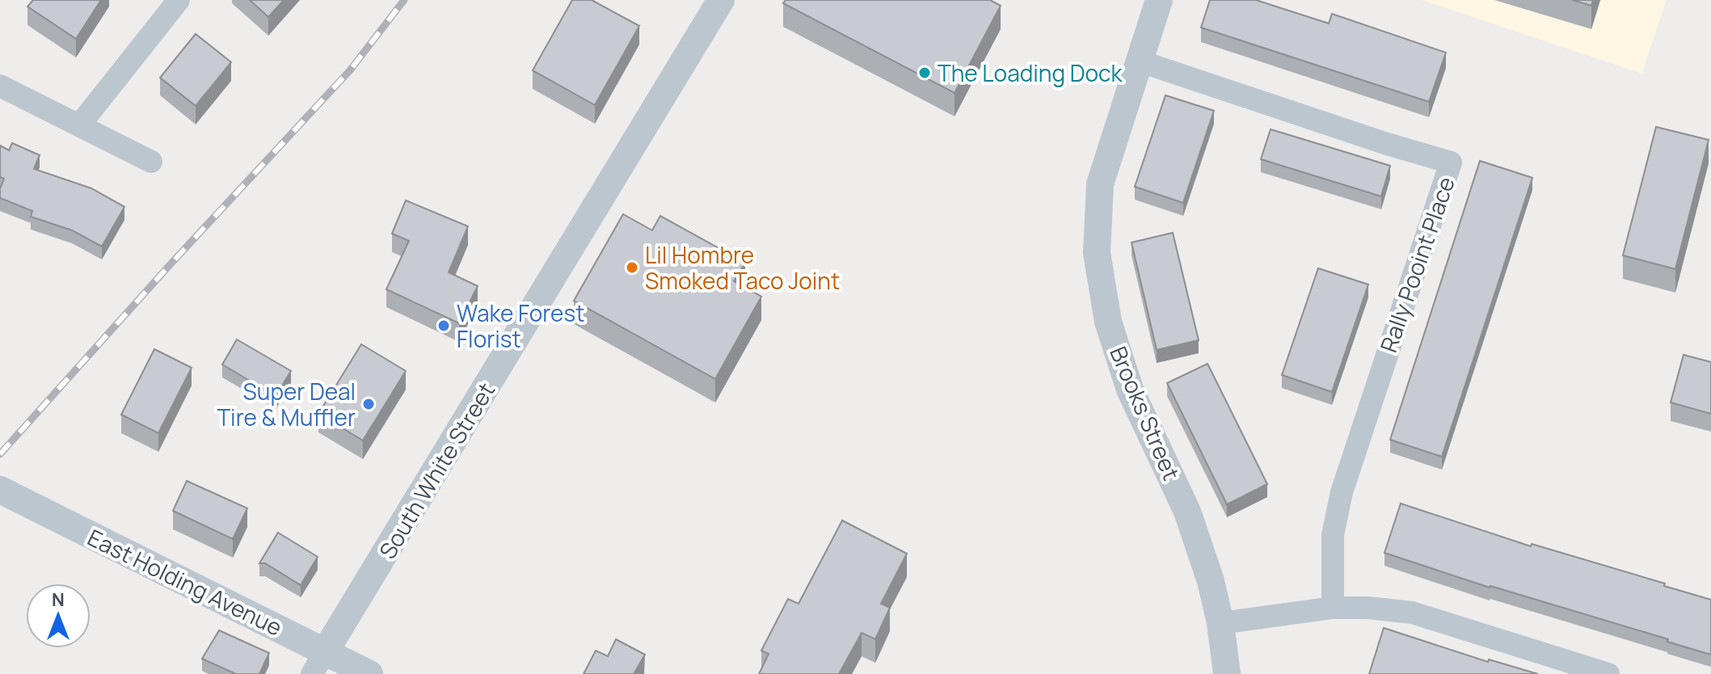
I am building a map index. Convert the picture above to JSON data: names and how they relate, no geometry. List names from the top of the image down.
{
  "streets": {
    "street": [
      "Rally Pooint Place",
      "Brooks Street",
      "South White Street",
      "East Holding Avenue"
    ]
  },
  "crossings": [
    ["Rally Pooint Place", "Brooks Street"],
    ["South White Street", "East Holding Avenue"]
  ],
  "places": [
    "The Loading Dock",
    "Lil Hombre Smoked Taco Joint",
    "Wake Forest Florist",
    "Super Deal Tire & Muffler"
  ],
  "north": "top"
}
